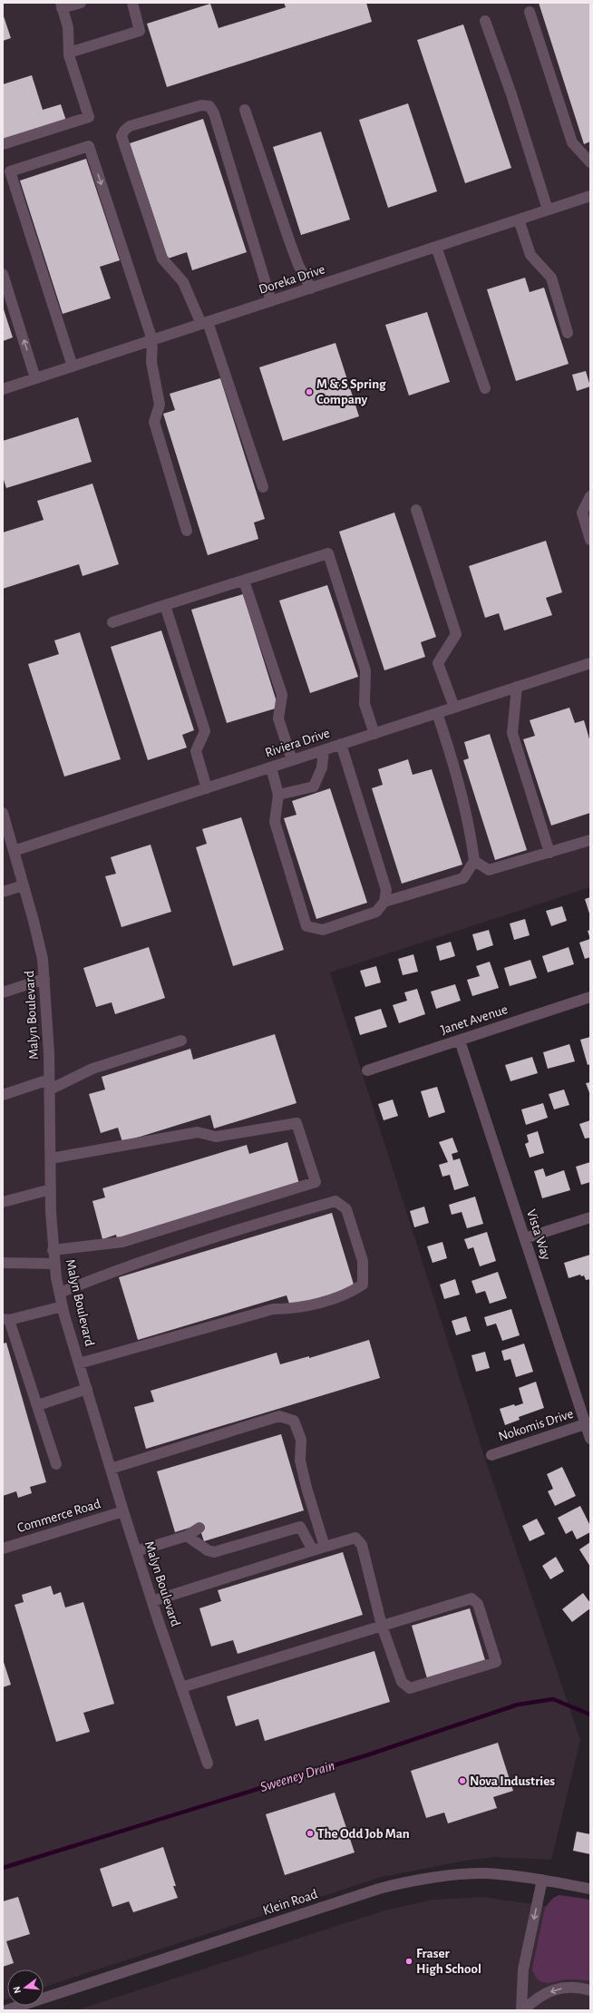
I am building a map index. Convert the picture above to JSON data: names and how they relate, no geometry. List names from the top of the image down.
{
  "streets": {
    "street": [
      "Doreka Drive",
      "Riviera Drive",
      "Malyn Boulevard",
      "Janet Avenue",
      "Vista Way",
      "Nokomis Drive",
      "Commerce Road",
      "Klein Road"
    ]
  },
  "crossings": [
    ["Riviera Drive", "Malyn Boulevard"],
    ["Malyn Boulevard", "Commerce Road"],
    ["Janet Avenue", "Vista Way"],
    ["Vista Way", "Nokomis Drive"]
  ],
  "water": ["Sweeney Drain"],
  "places": [
    "M & S Spring Company",
    "Nova Industries",
    "The Odd Job Man",
    "Fraser High School"
  ],
  "north": "left"
}
